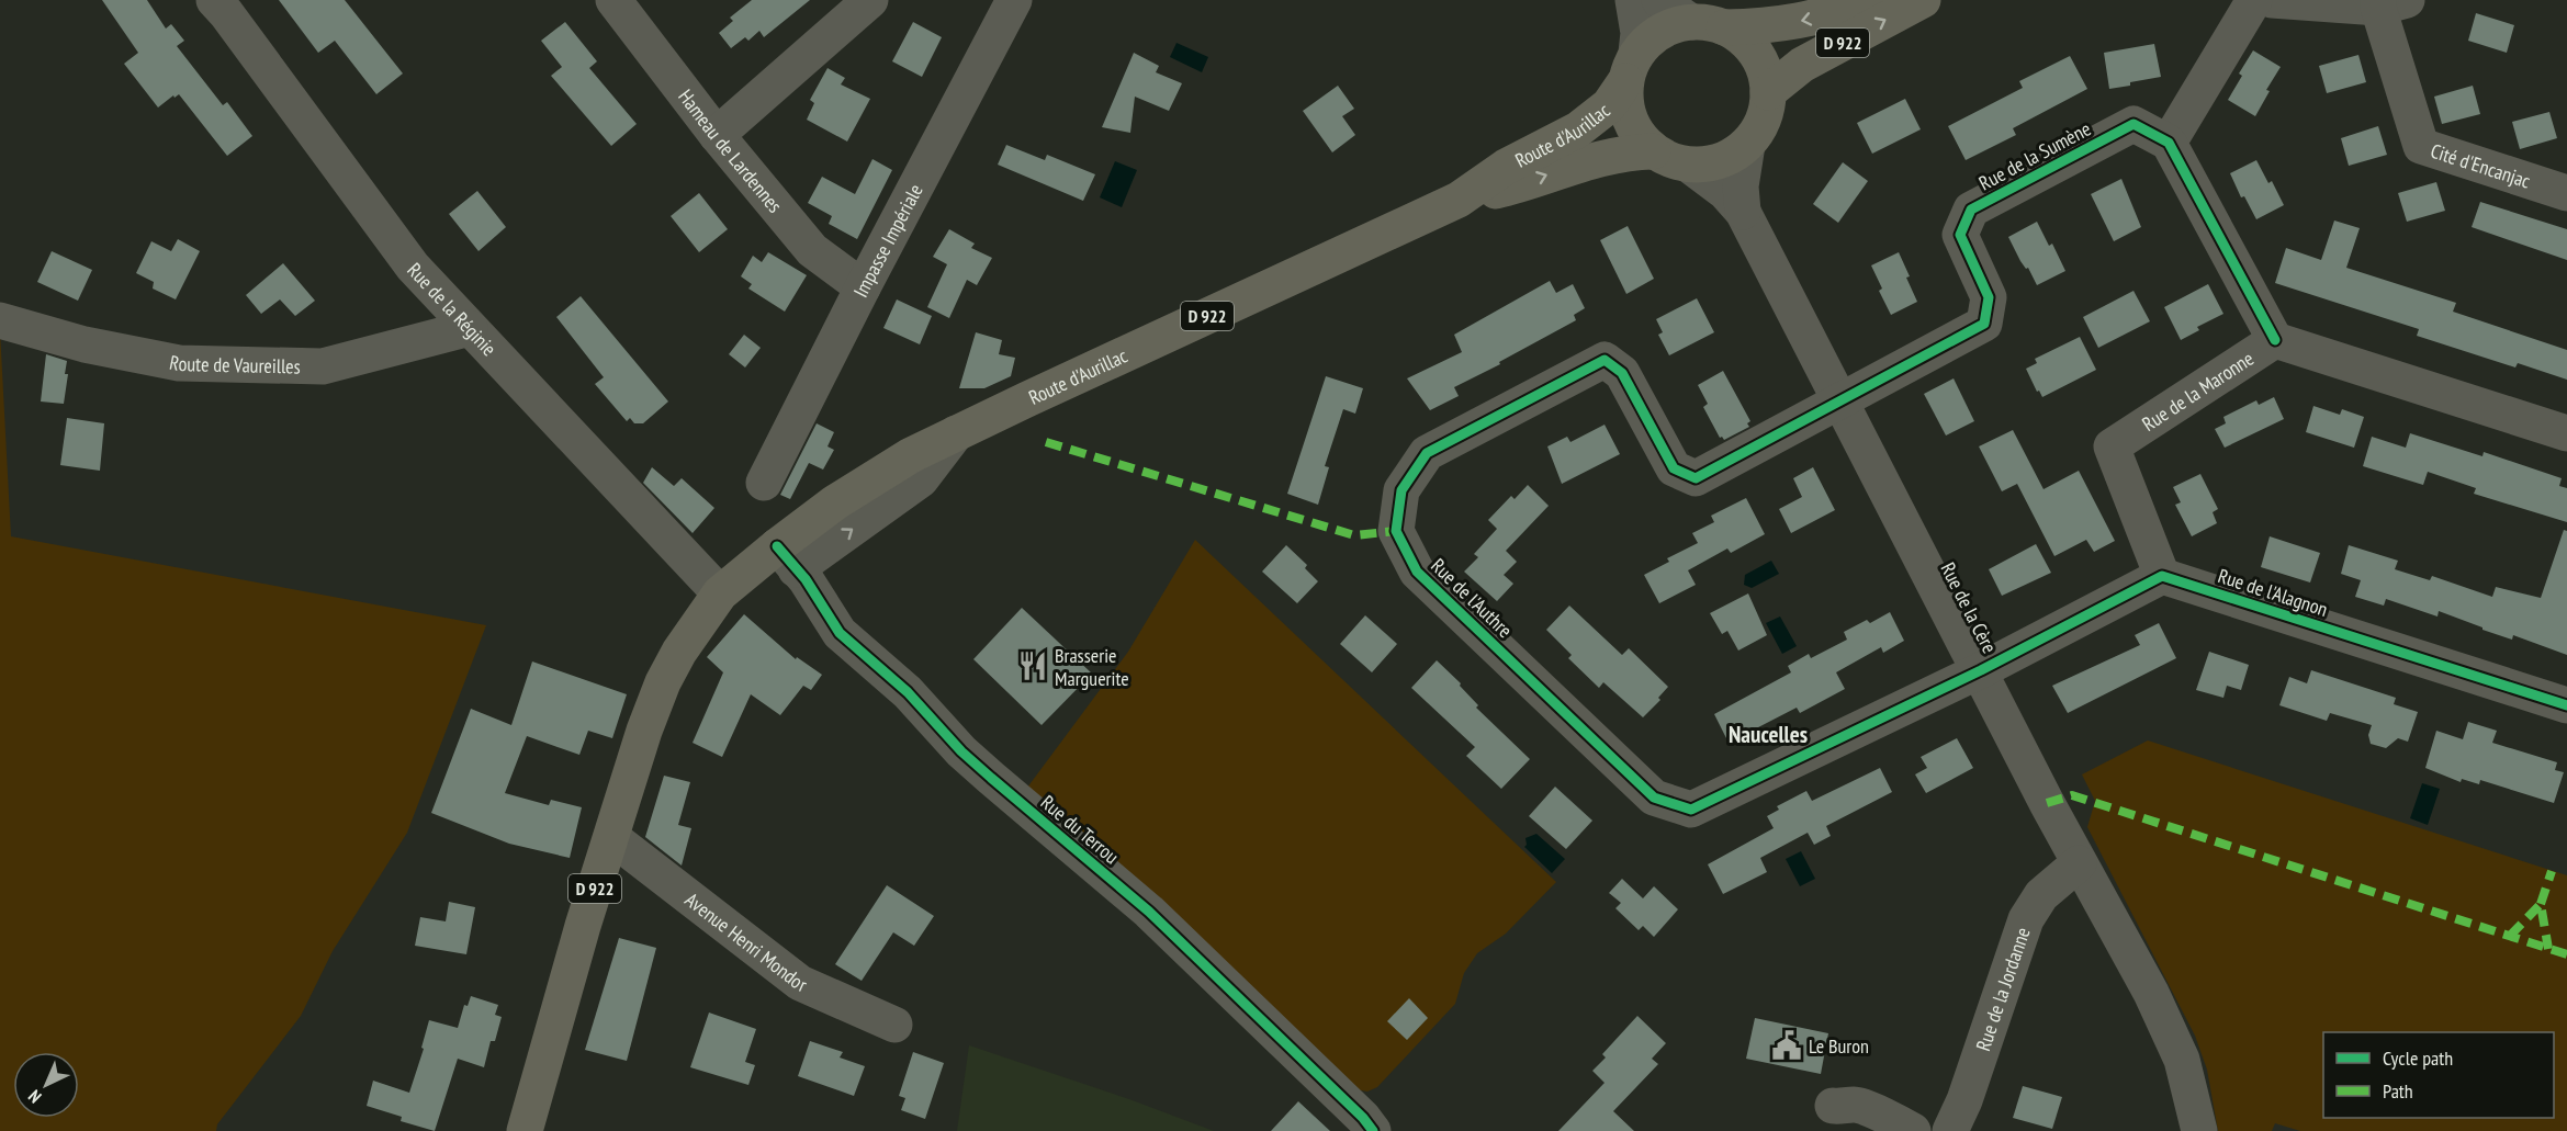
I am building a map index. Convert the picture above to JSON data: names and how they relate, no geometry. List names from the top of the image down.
{
  "streets": {
    "main road": ["D 922", "Route d'Aurillac"],
    "street": [
      "Hameau de Lardennes",
      "Rue de la Sumène",
      "Cité d'Encanjac",
      "Impasse Impériale",
      "Rue de la Réginie",
      "Route de Vaureilles",
      "Rue de la Maronne",
      "Rue de l'Alagnon",
      "Rue de l'Authre",
      "Rue de la Cère",
      "Rue du Terrou",
      "Avenue Henri Mondor",
      "Rue de la Jordanne"
    ]
  },
  "crossings": [
    ["D 922", "Route d'Aurillac"],
    ["D 922", "Rue de la Réginie"],
    ["D 922", "Rue de la Cère"],
    ["D 922", "Avenue Henri Mondor"],
    ["Route d'Aurillac", "Rue de la Réginie"],
    ["Route d'Aurillac", "Rue de la Cère"],
    ["Route d'Aurillac", "Rue du Terrou"],
    ["Hameau de Lardennes", "Impasse Impériale"],
    ["Rue de la Sumène", "Rue de l'Authre"],
    ["Rue de la Sumène", "Rue de la Cère"],
    ["Rue de la Réginie", "Route de Vaureilles"],
    ["Rue de la Maronne", "Rue de l'Alagnon"],
    ["Rue de l'Authre", "Rue de la Cère"],
    ["Rue de la Cère", "Rue de la Jordanne"]
  ],
  "districts": ["Naucelles"],
  "places": {
    "restaurant": ["Brasserie Marguerite"],
    "public building": ["Le Buron"]
  },
  "legend": ["Cycle path", "Path"],
  "north": "bottom left"
}
